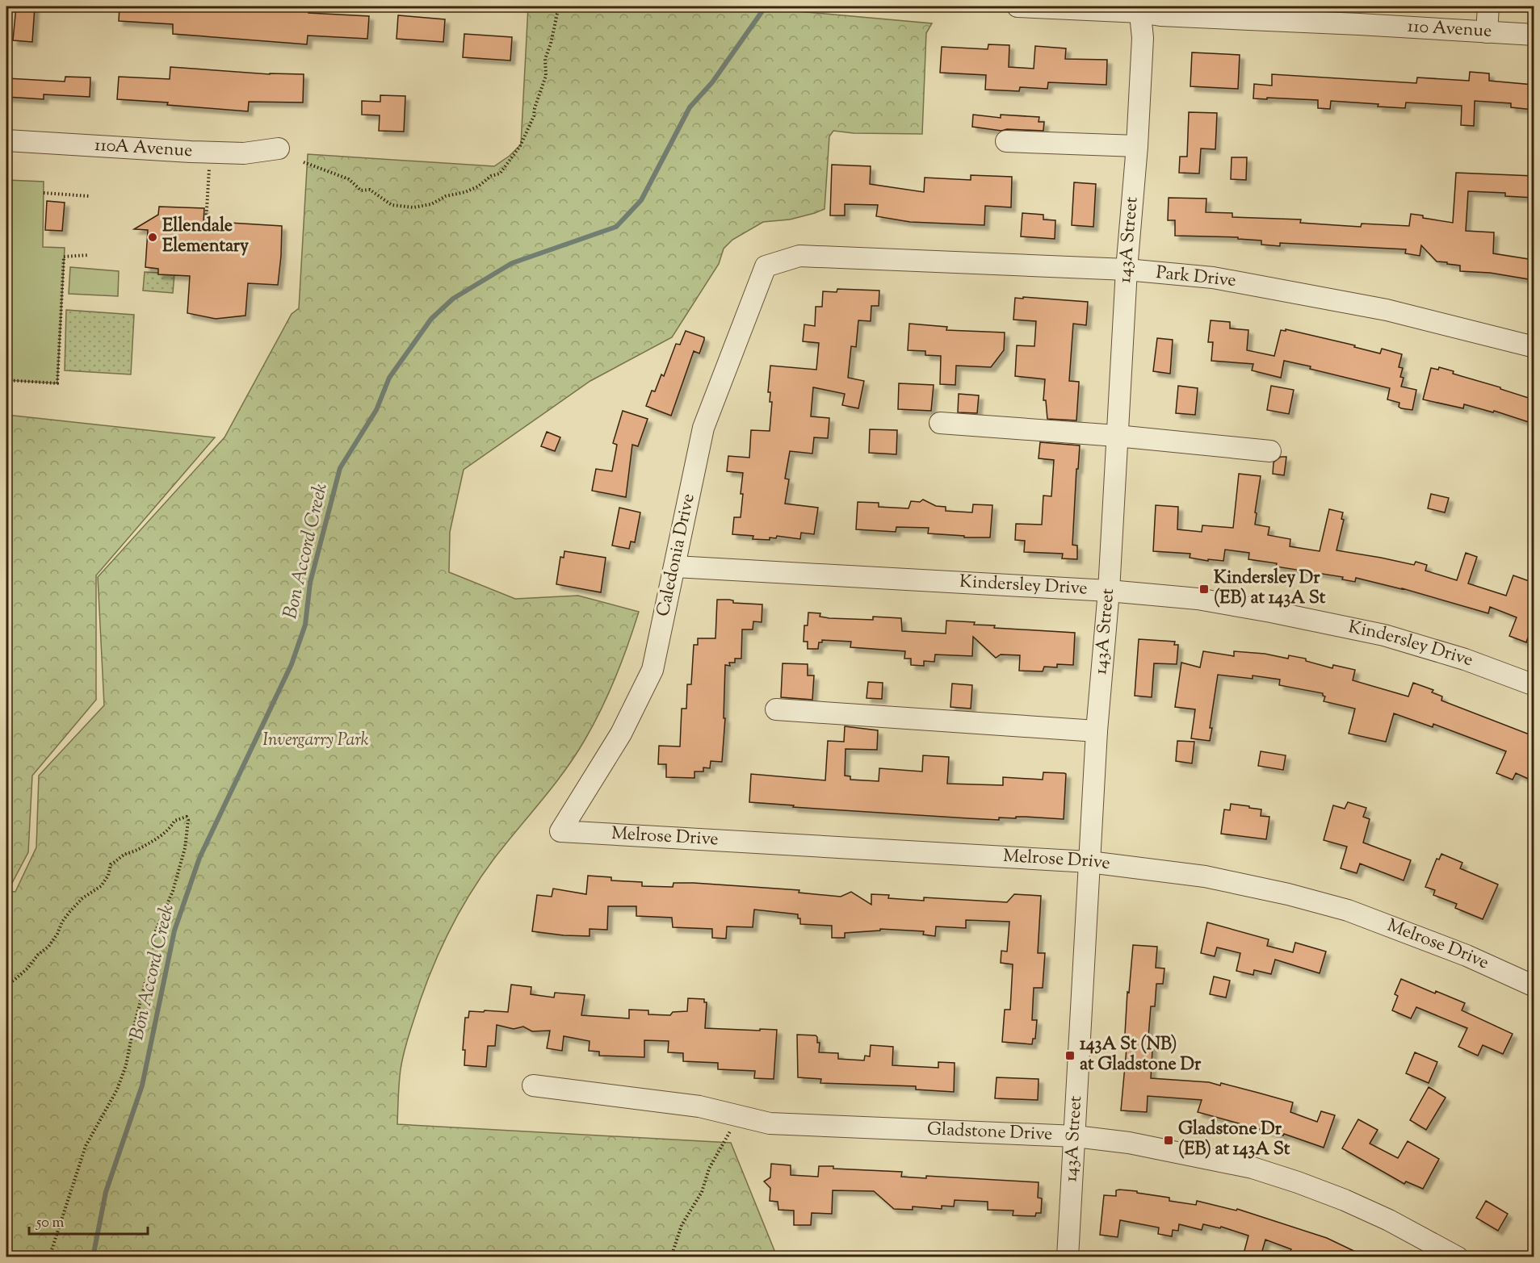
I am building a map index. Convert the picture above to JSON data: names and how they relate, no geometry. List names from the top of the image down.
{
  "streets": {
    "street": [
      "110 Avenue",
      "110A Avenue",
      "143A Street",
      "Park Drive",
      "Caledonia Drive",
      "Kindersley Drive",
      "Melrose Drive",
      "Gladstone Drive"
    ]
  },
  "crossings": [
    ["110 Avenue", "143A Street"],
    ["143A Street", "Park Drive"],
    ["143A Street", "Kindersley Drive"],
    ["143A Street", "Melrose Drive"],
    ["143A Street", "Gladstone Drive"],
    ["Park Drive", "Caledonia Drive"],
    ["Caledonia Drive", "Kindersley Drive"],
    ["Caledonia Drive", "Melrose Drive"]
  ],
  "water": ["Bon Accord Creek"],
  "parks": ["Invergarry Park"],
  "places": {
    "other": ["Ellendale Elementary"],
    "transit": ["Kindersley Dr (EB) at 143A St", "143A St (NB) at Gladstone Dr", "Gladstone Dr (EB) at 143A St"]
  },
  "scale_bar": "50 m"
}
